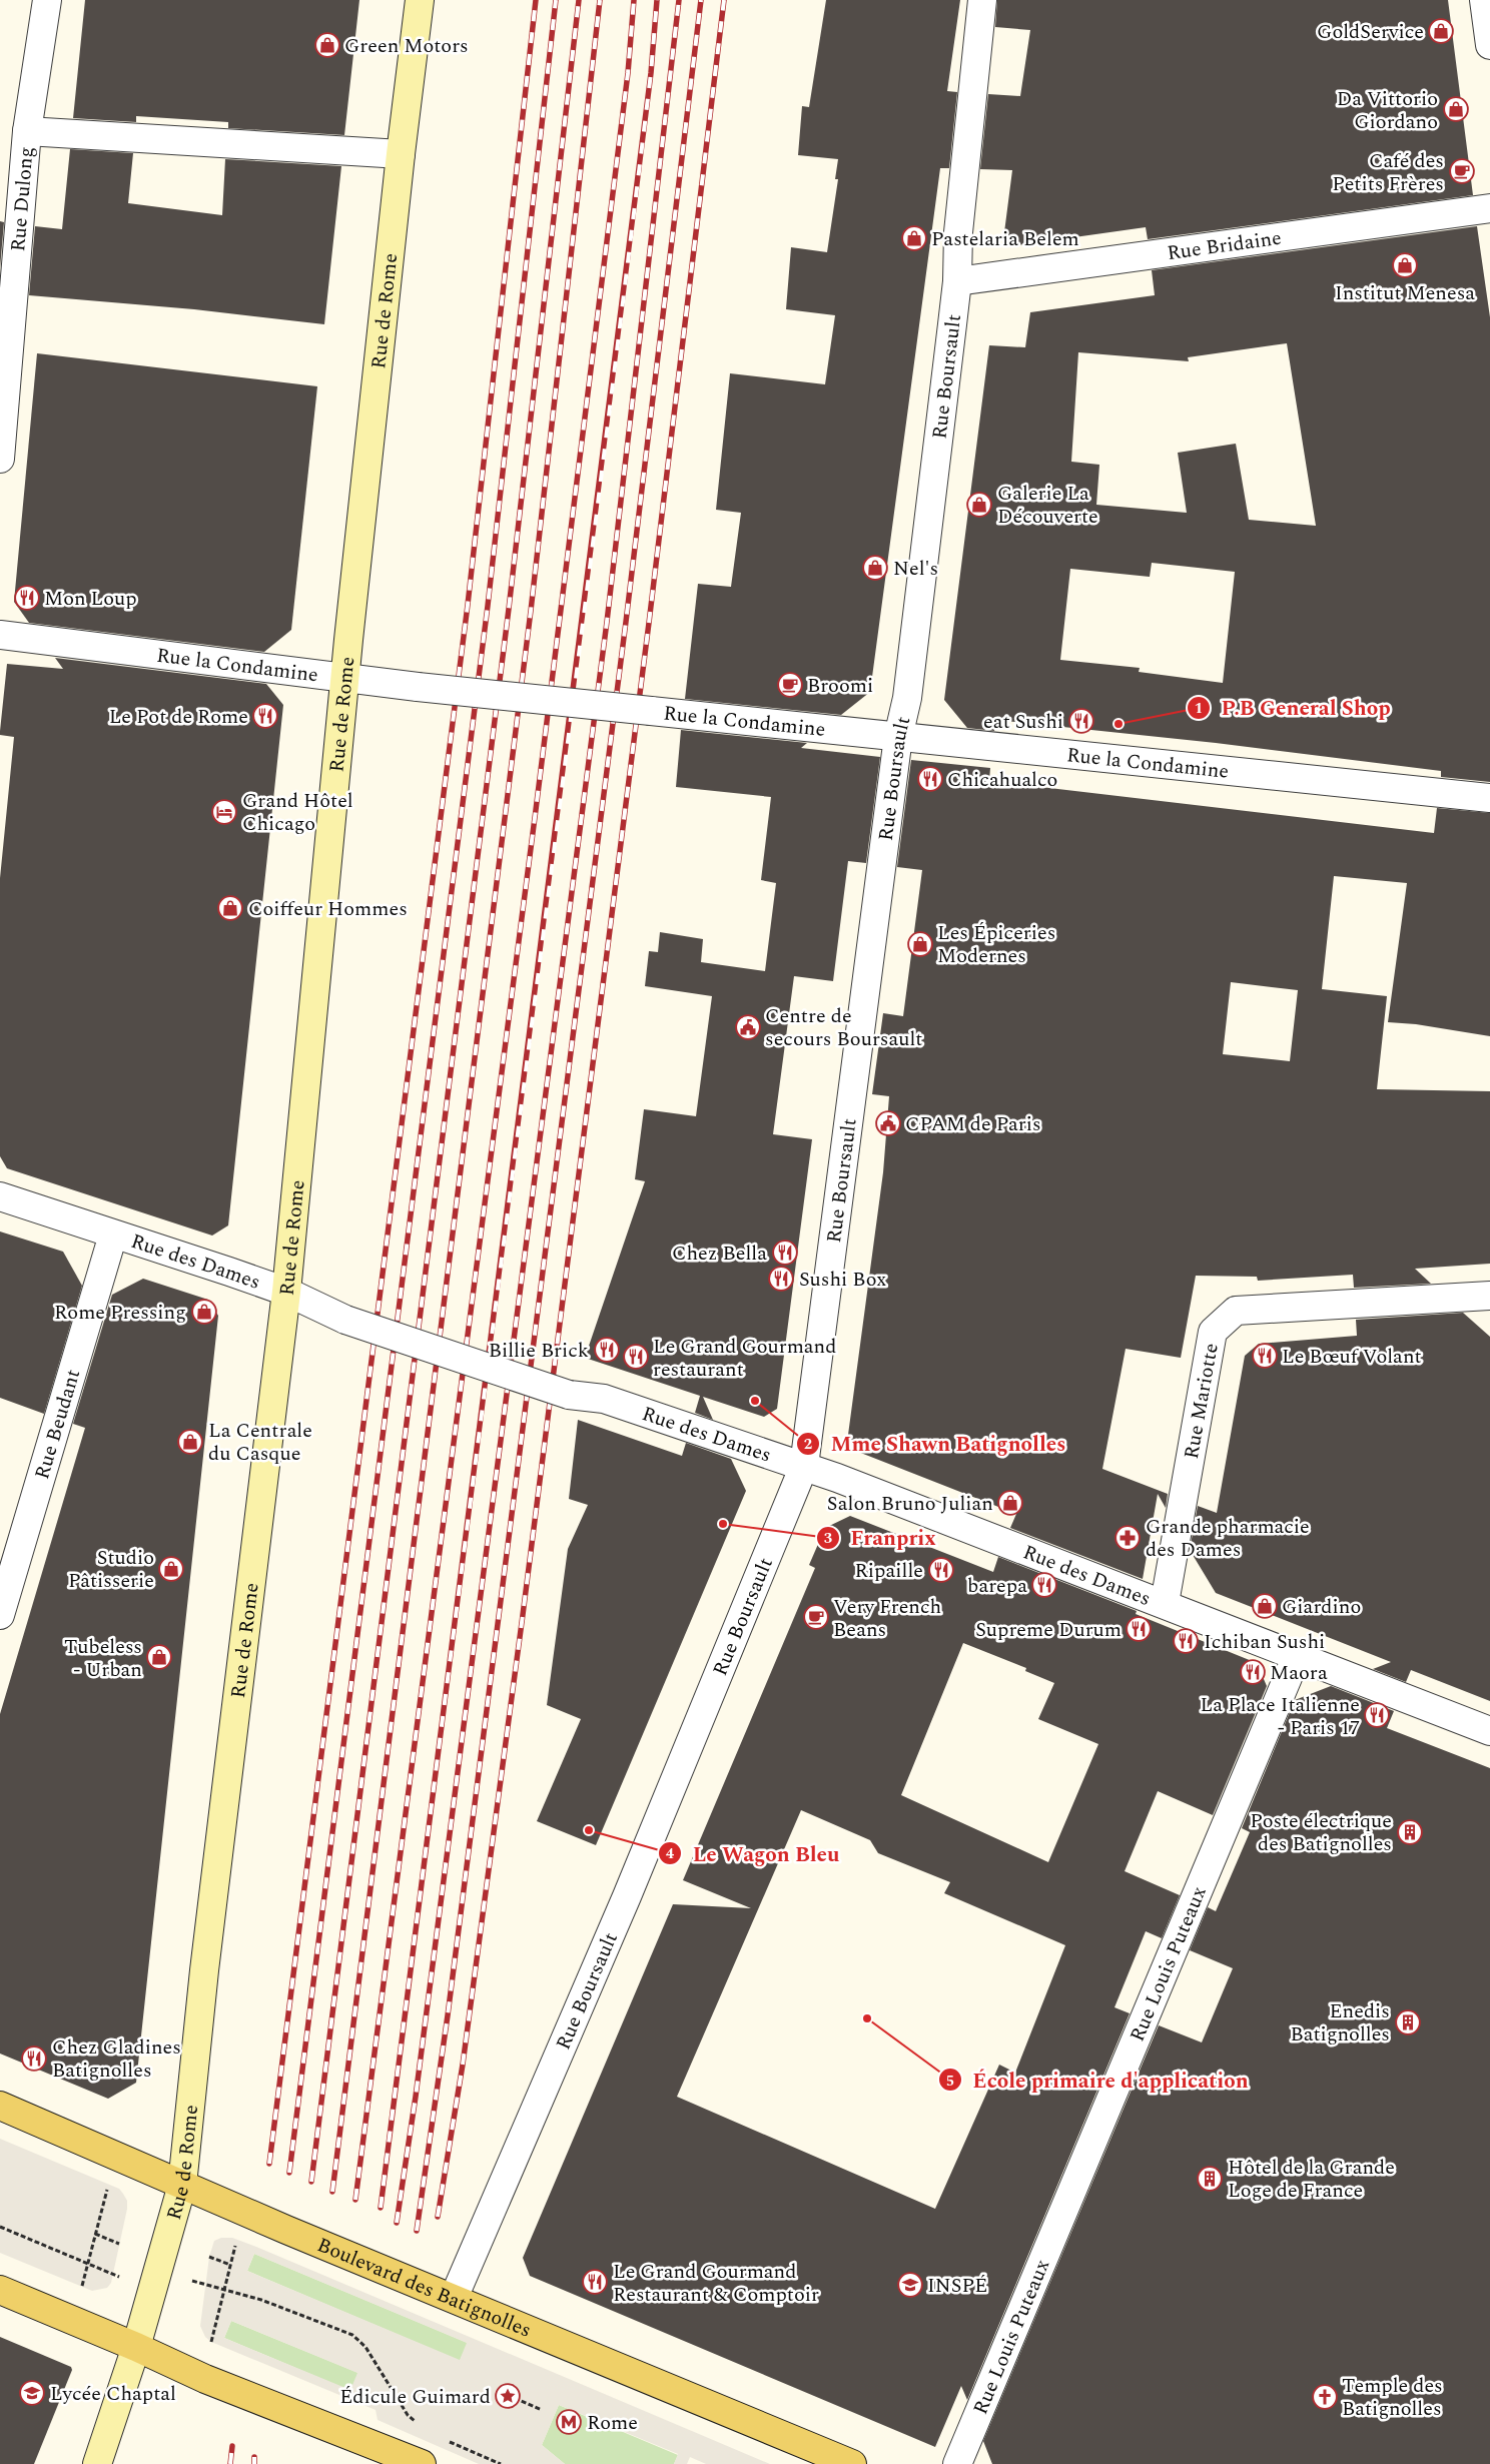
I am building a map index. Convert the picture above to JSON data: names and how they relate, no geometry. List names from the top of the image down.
{
  "streets": {
    "main road": ["Rue de Rome", "Boulevard des Batignolles"],
    "street": [
      "Rue Dulong",
      "Rue Bridaine",
      "Rue Boursault",
      "Rue la Condamine",
      "Rue des Dames",
      "Rue Mariotte",
      "Rue Beudant",
      "Rue Louis Puteaux"
    ]
  },
  "crossings": [
    ["Rue Bridaine", "Rue Boursault"],
    ["Rue de Rome", "Rue la Condamine"],
    ["Rue de Rome", "Rue des Dames"],
    ["Rue de Rome", "Boulevard des Batignolles"],
    ["Rue Boursault", "Rue la Condamine"],
    ["Rue Boursault", "Rue des Dames"],
    ["Rue Boursault", "Boulevard des Batignolles"],
    ["Rue des Dames", "Rue Mariotte"],
    ["Rue des Dames", "Rue Beudant"],
    ["Rue des Dames", "Rue Louis Puteaux"]
  ],
  "places": {
    "shop": [
      "GoldService",
      "Green Motors",
      "Da Vittorio Giordano",
      "Pastelaria Belem",
      "Institut Menesa",
      "Galerie La Découverte",
      "Nel's",
      "Coiffeur Hommes",
      "Les Épiceries Modernes",
      "Rome Pressing",
      "La Centrale du Casque",
      "Salon Bruno Julian",
      "Studio Pâtisserie",
      "Giardino",
      "Tubeless - Urban"
    ],
    "cafe": ["Café des Petits Frères", "Broomi", "Very French Beans"],
    "restaurant": [
      "Mon Loup",
      "Le Pot de Rome",
      "eat Sushi",
      "Chicahualco",
      "Chez Bella",
      "Sushi Box",
      "Billie Brick",
      "Le Bœuf Volant",
      "Le Grand Gourmand restaurant",
      "Ripaille",
      "barepa",
      "Supreme Durum",
      "Ichiban Sushi",
      "Maora",
      "La Place Italienne - Paris 17",
      "Chez Gladines Batignolles",
      "Le Grand Gourmand Restaurant & Comptoir"
    ],
    "other": [
      "P.B General Shop",
      "Mme Shawn Batignolles",
      "Franprix",
      "Le Wagon Bleu",
      "École primaire d'application"
    ],
    "hotel": ["Grand Hôtel Chicago"],
    "public building": ["Centre de secours Boursault", "CPAM de Paris"],
    "pharmacy": ["Grande pharmacie des Dames"],
    "building": ["Poste électrique des Batignolles", "Enedis Batignolles", "Hôtel de la Grande Loge de France"],
    "school or university": ["INSPÉ", "Lycée Chaptal"],
    "place": ["Édicule Guimard"],
    "church": ["Temple des Batignolles"],
    "metro station": ["Rome"]
  }
}
